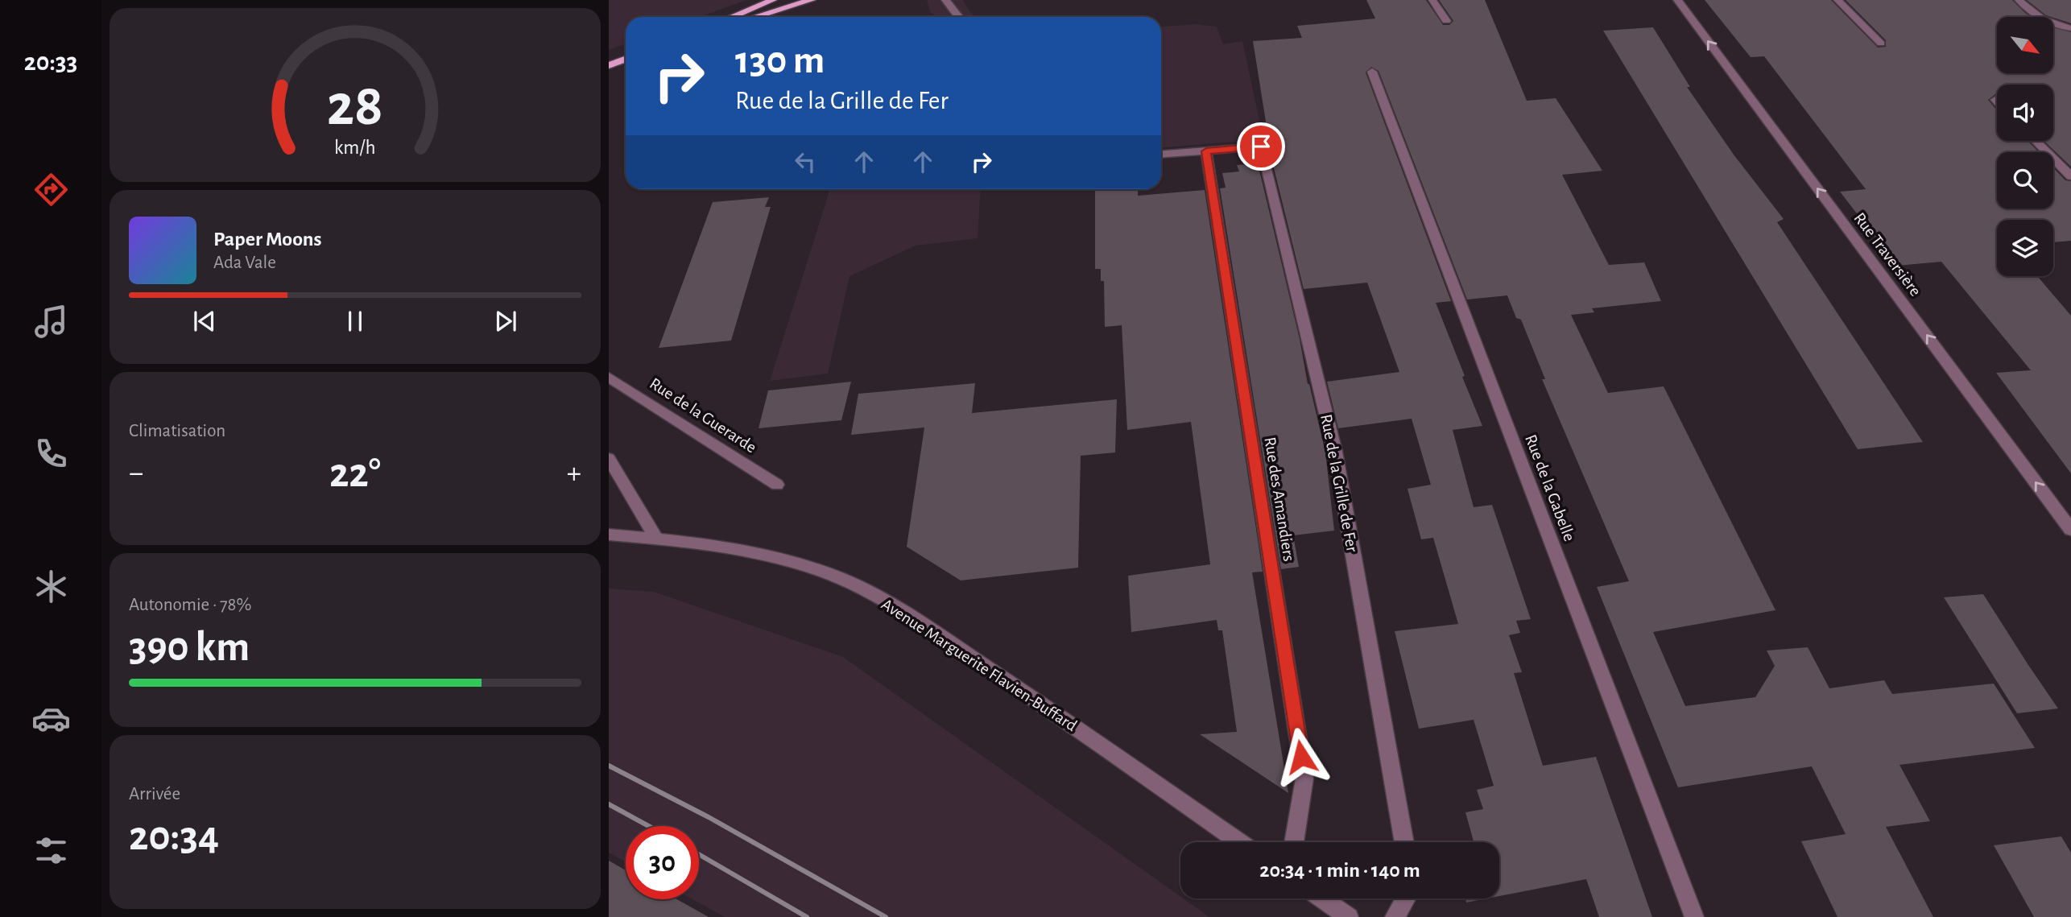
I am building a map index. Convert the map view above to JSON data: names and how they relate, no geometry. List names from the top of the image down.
{
  "streets": {
    "street": [
      "Rue Traversière",
      "Rue de la Guerarde",
      "Rue de la Grille de Fer",
      "Rue de la Gabelle",
      "Rue des Amandiers",
      "Avenue Marguerite Flavien-Buffard"
    ]
  },
  "crossings": [
    ["Rue de la Grille de Fer", "Rue des Amandiers"]
  ],
  "one_way": ["Rue Traversière"],
  "north": "bottom right",
  "page": {
    "tabs": "20:33",
    "turn": ["130 m", "Rue de la Grille de Fer"],
    "song": ["Paper Moons", "Ada Vale"],
    "tile": [
      "Climatisation",
      ["Autonomie · 78%", "390 km"],
      ["Arrivée", "20:34"]
    ],
    "heat": ["−", "22°", "+"],
    "limit": "30",
    "trip": "20:34 · 1 min · 140 m",
    "gauge": ["28", "km/h"]
  }
}
